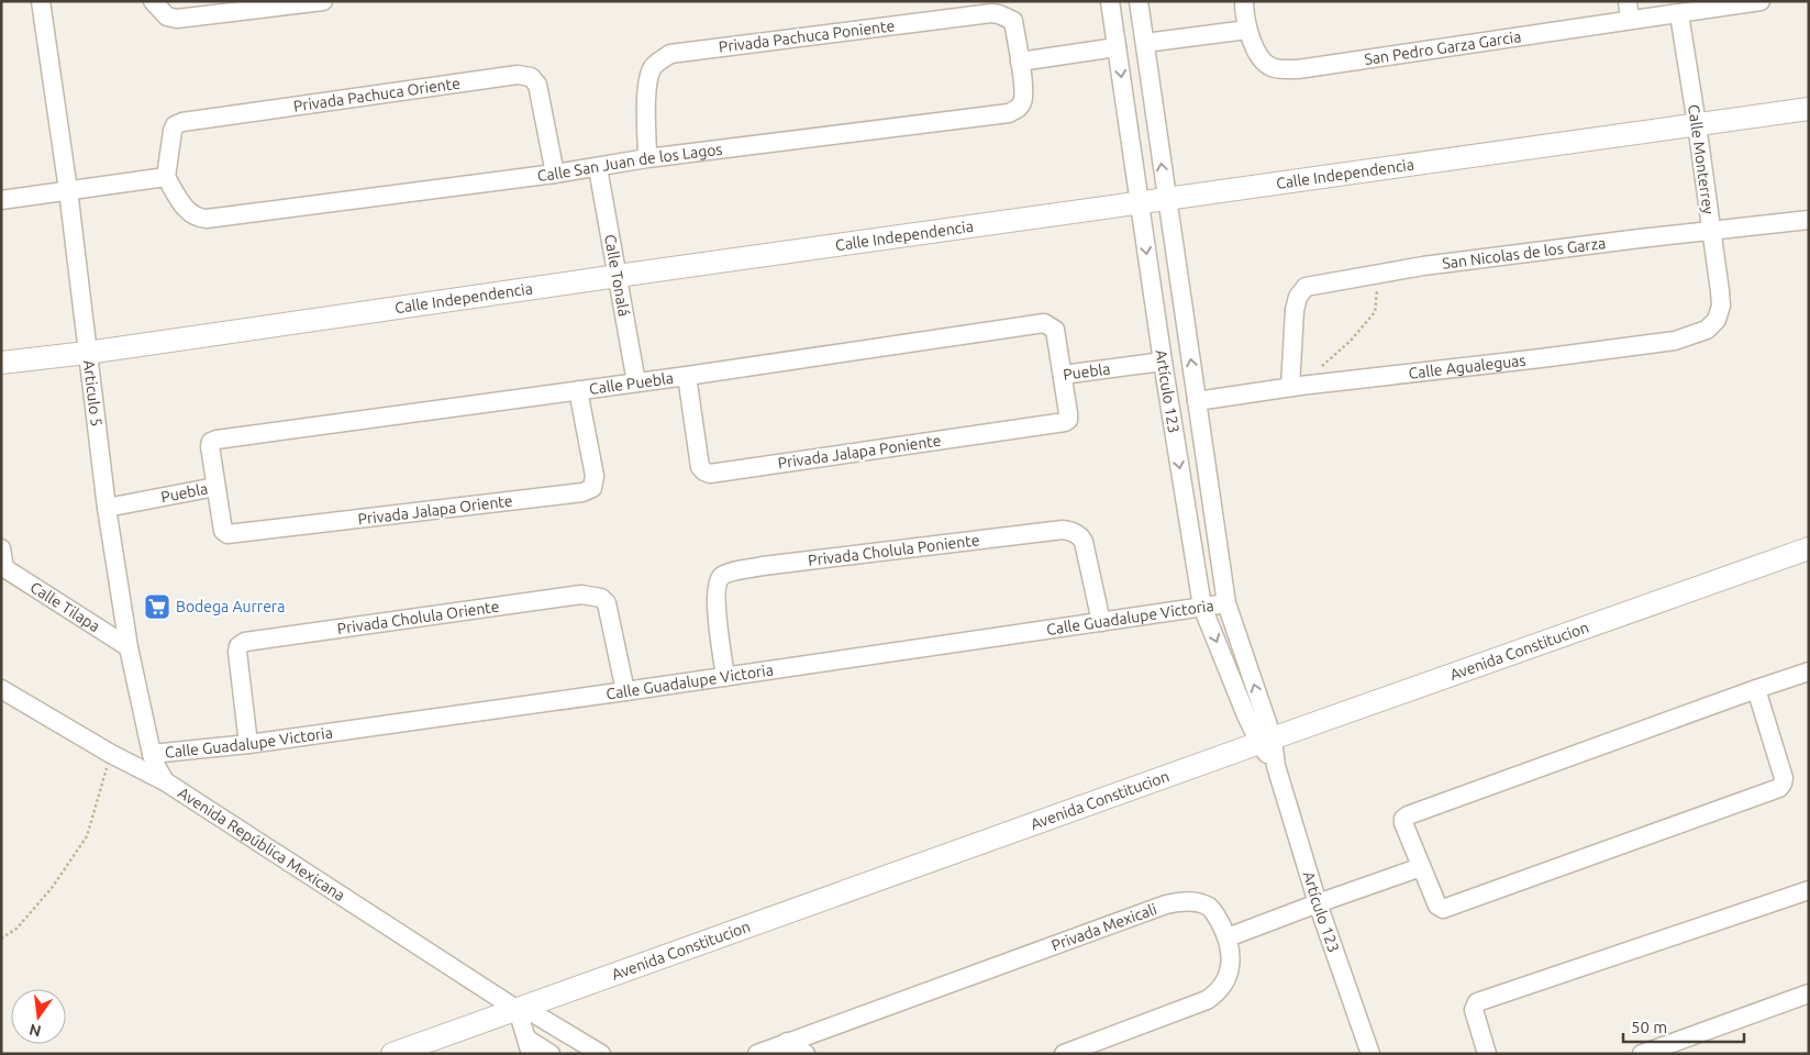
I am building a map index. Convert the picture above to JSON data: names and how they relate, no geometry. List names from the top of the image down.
{
  "streets": {
    "street": [
      "Privada Pachuca Poniente",
      "San Pedro Garza Garcia",
      "Privada Pachuca Oriente",
      "Calle Monterrey",
      "Calle San Juan de los Lagos",
      "Calle Independencia",
      "San Nicolas de los Garza",
      "Calle Tonalá",
      "Calle Agualeguas",
      "Puebla",
      "Calle Puebla",
      "Artículo 123",
      "Articulo 5",
      "Privada Jalapa Poniente",
      "Privada Jalapa Oriente",
      "Privada Cholula Poniente",
      "Calle Tilapa",
      "Privada Cholula Oriente",
      "Calle Guadalupe Victoria",
      "Avenida Constitucion",
      "Avenida República Mexicana",
      "Privada Mexicali"
    ]
  },
  "crossings": [
    ["Privada Pachuca Poniente", "Calle San Juan de los Lagos"],
    ["San Pedro Garza Garcia", "Calle Monterrey"],
    ["Privada Pachuca Oriente", "Calle San Juan de los Lagos"],
    ["Calle Monterrey", "Calle Independencia"],
    ["Calle Monterrey", "San Nicolas de los Garza"],
    ["Calle Monterrey", "Calle Agualeguas"],
    ["Calle San Juan de los Lagos", "Calle Tonalá"],
    ["Calle Independencia", "Calle Tonalá"],
    ["Calle Independencia", "Artículo 123"],
    ["Calle Independencia", "Articulo 5"],
    ["San Nicolas de los Garza", "Calle Agualeguas"],
    ["Calle Tonalá", "Calle Puebla"],
    ["Calle Agualeguas", "Artículo 123"],
    ["Puebla", "Calle Puebla"],
    ["Puebla", "Artículo 123"],
    ["Puebla", "Articulo 5"],
    ["Puebla", "Privada Jalapa Poniente"],
    ["Puebla", "Privada Jalapa Oriente"],
    ["Calle Puebla", "Privada Jalapa Poniente"],
    ["Calle Puebla", "Privada Jalapa Oriente"],
    ["Artículo 123", "Calle Guadalupe Victoria"],
    ["Artículo 123", "Avenida Constitucion"],
    ["Articulo 5", "Calle Tilapa"],
    ["Articulo 5", "Calle Guadalupe Victoria"],
    ["Articulo 5", "Avenida República Mexicana"],
    ["Privada Cholula Poniente", "Calle Guadalupe Victoria"],
    ["Privada Cholula Oriente", "Calle Guadalupe Victoria"],
    ["Avenida Constitucion", "Avenida República Mexicana"]
  ],
  "places": {
    "supermarket": ["Bodega Aurrera"]
  },
  "scale_bar": "50 m",
  "north": "bottom"
}
